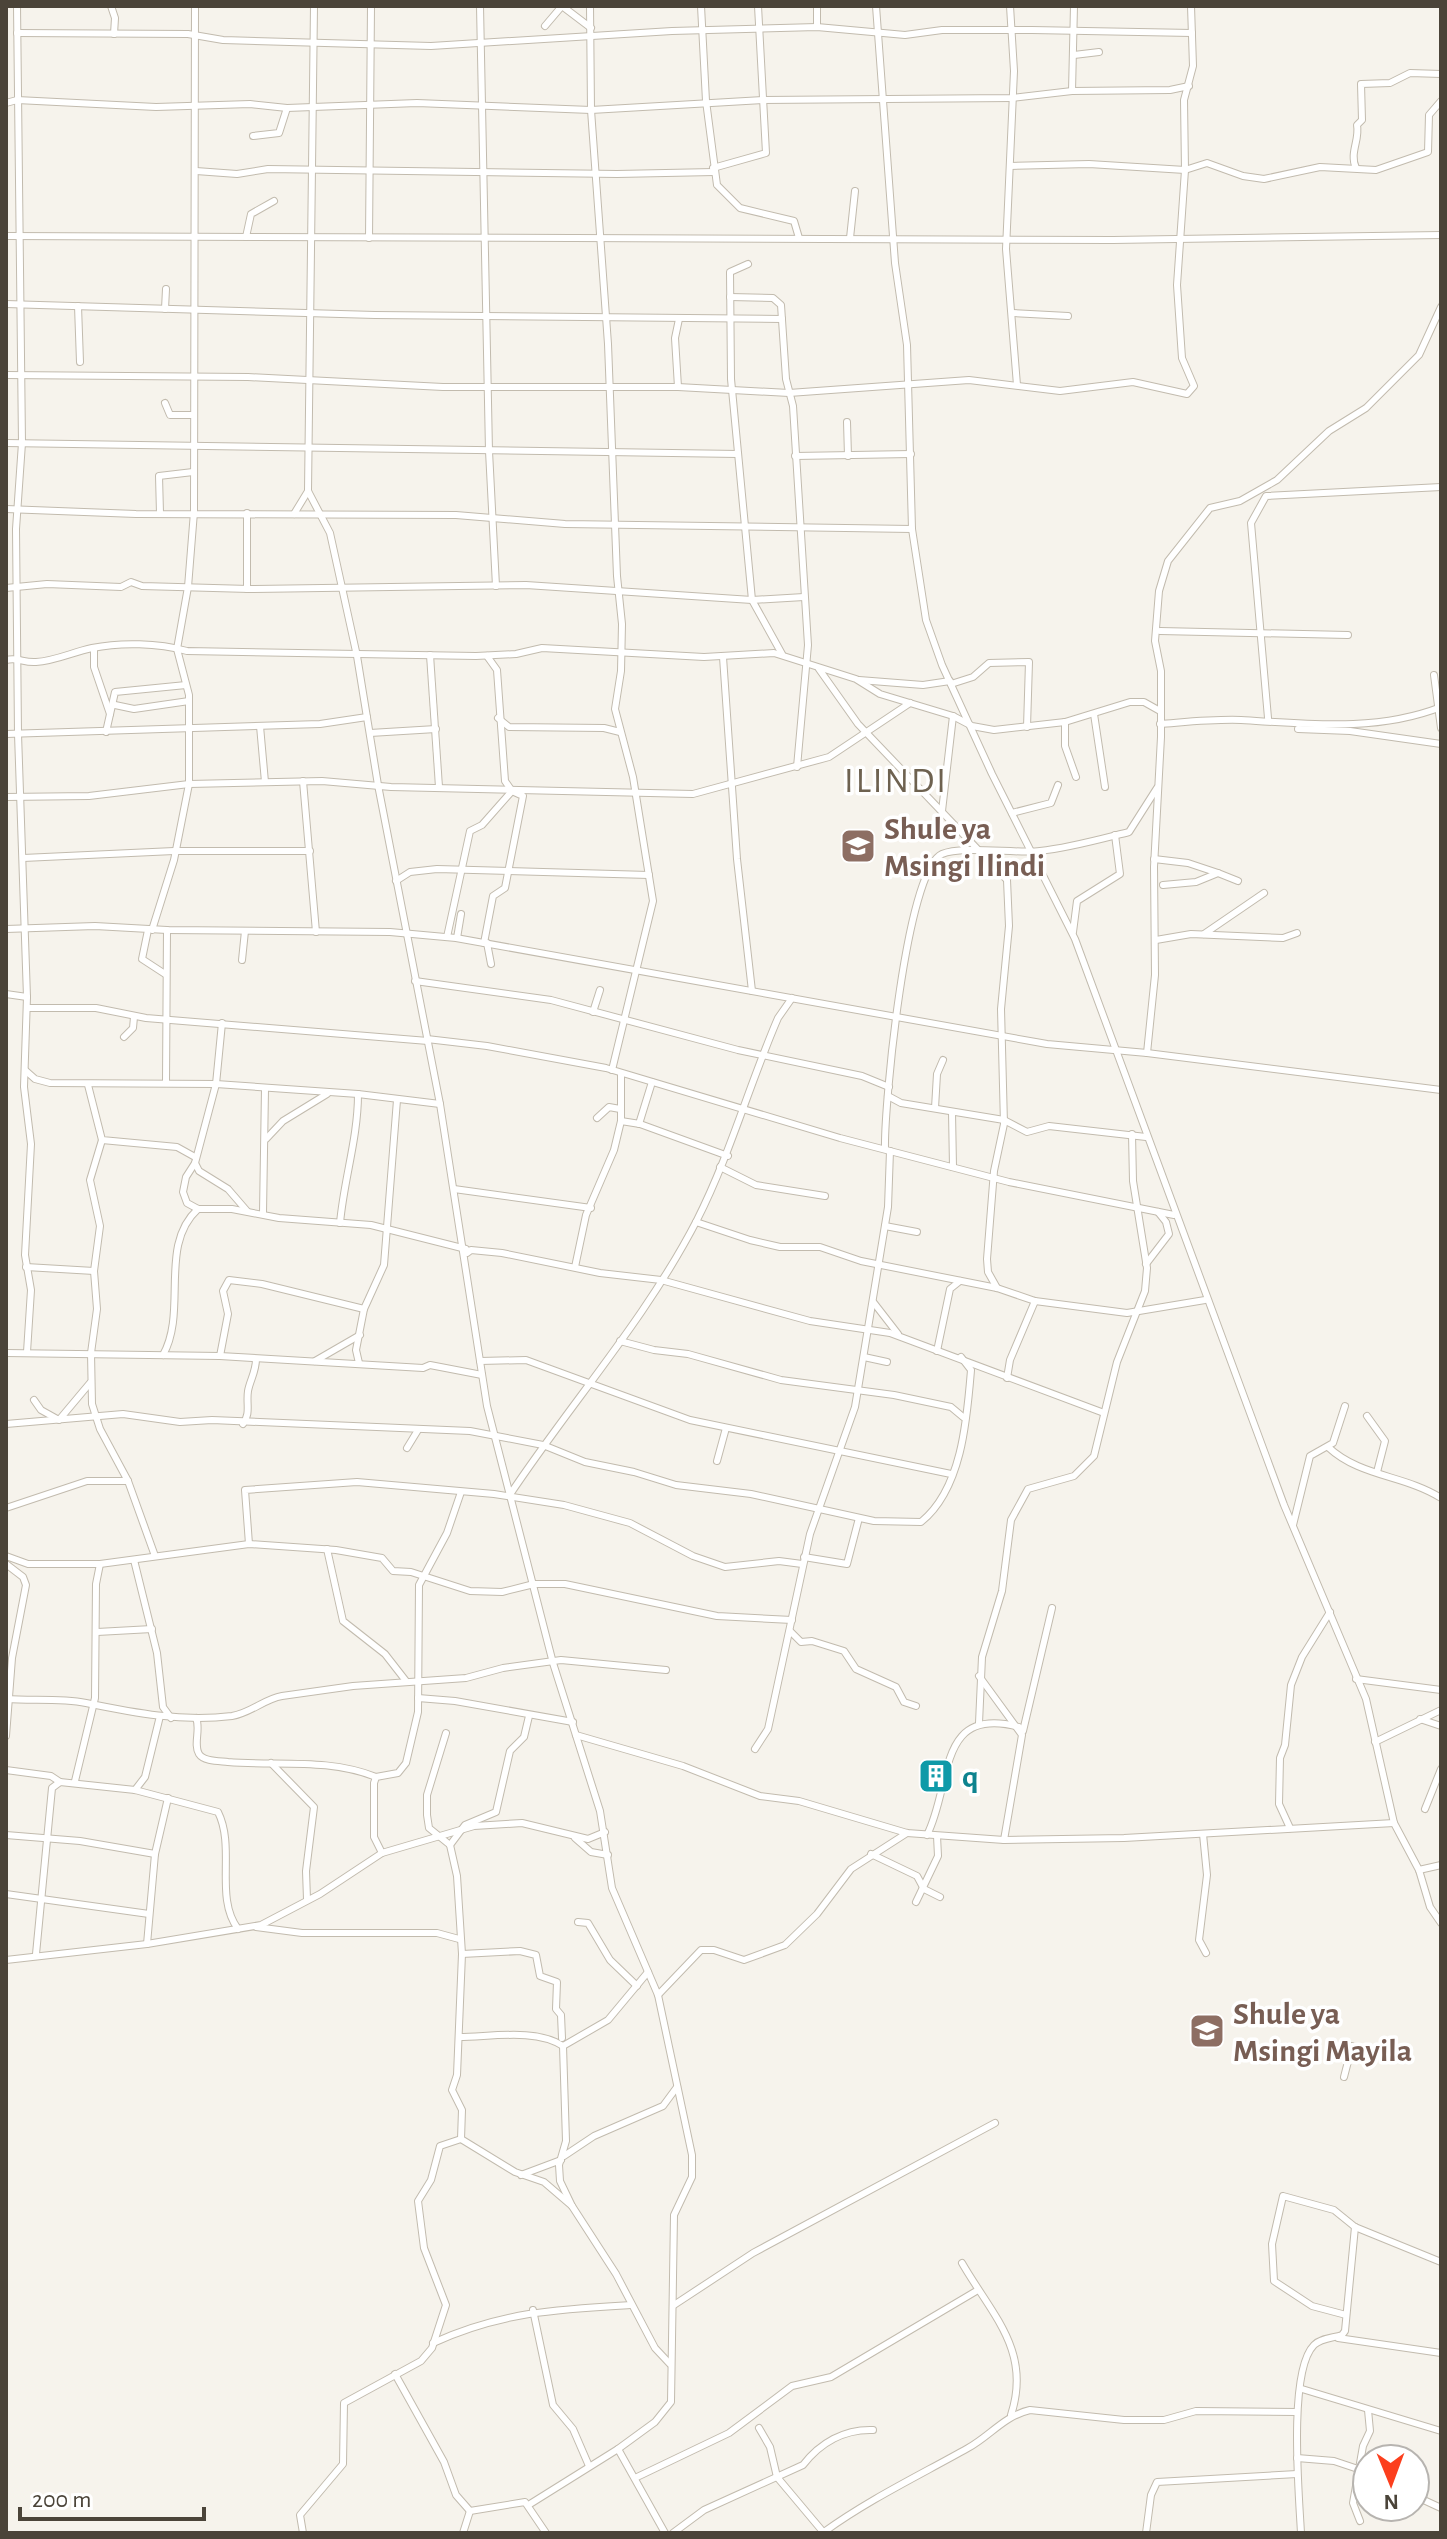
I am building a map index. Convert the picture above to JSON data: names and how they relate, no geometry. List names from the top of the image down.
{
  "districts": ["ILINDI"],
  "places": {
    "school or university": ["Shule ya Msingi Ilindi", "Shule ya Msingi Mayila"],
    "building": ["q"]
  },
  "scale_bar": "200 m",
  "north": "bottom"
}
